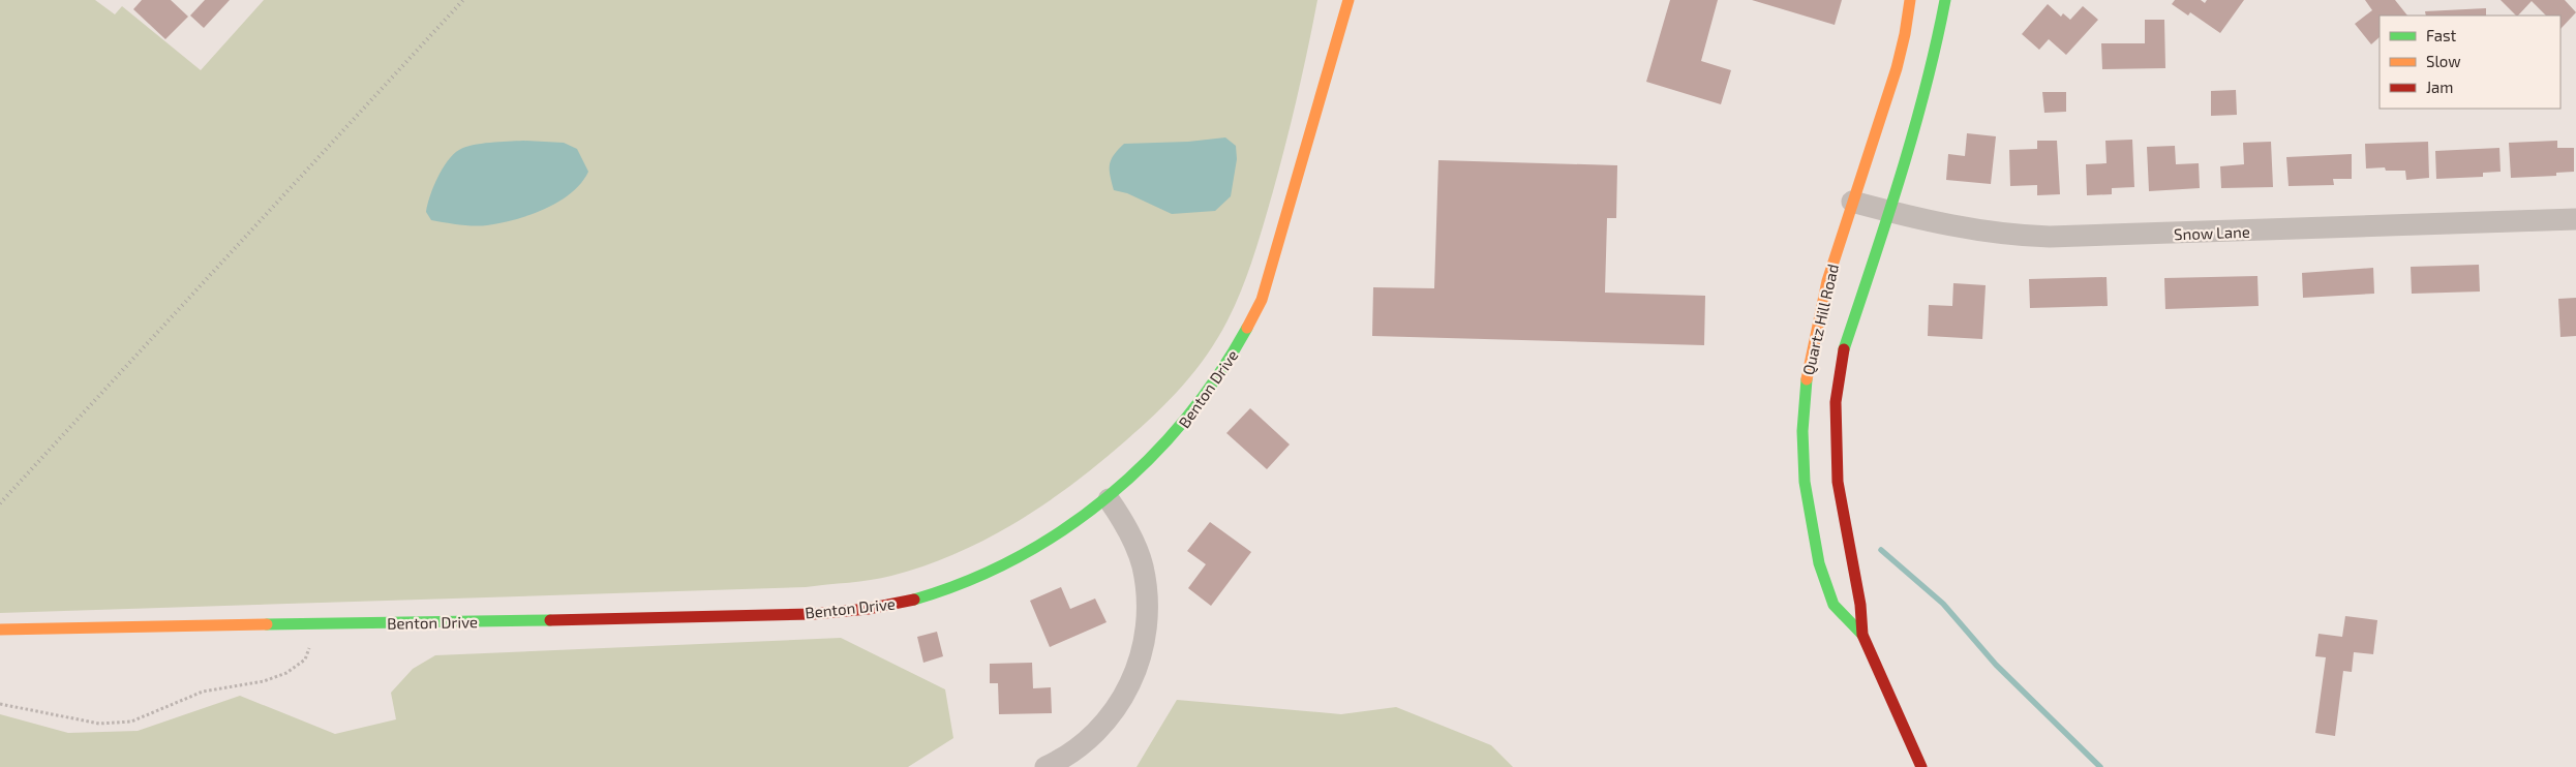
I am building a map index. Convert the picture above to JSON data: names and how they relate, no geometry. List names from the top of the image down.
{
  "streets": {
    "street": ["Snow Lane", "Quartz Hill Road", "Benton Drive"]
  },
  "crossings": [
    ["Snow Lane", "Quartz Hill Road"]
  ],
  "legend": ["Fast", "Slow", "Jam"]
}
